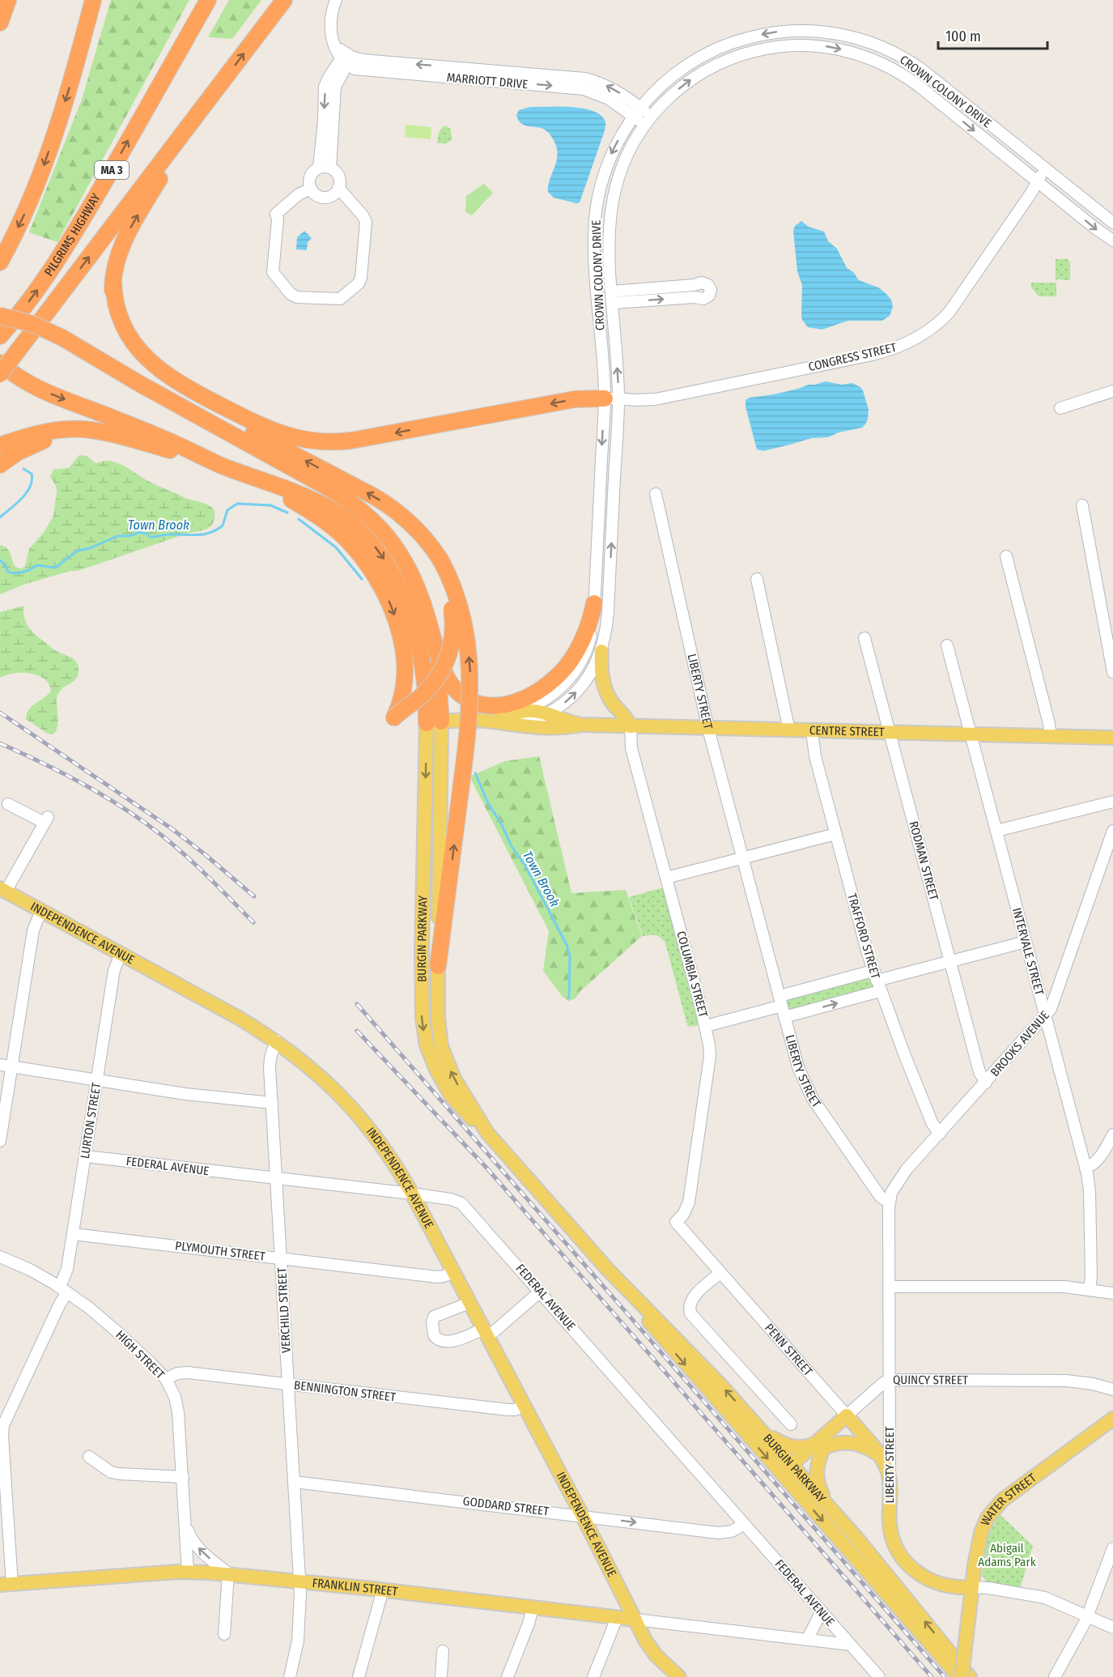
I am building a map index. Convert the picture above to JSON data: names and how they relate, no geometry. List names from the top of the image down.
{
  "streets": {
    "highway": ["MA 3", "PILGRIMS HIGHWAY"],
    "main road": [
      "LIBERTY STREET",
      "CENTRE STREET",
      "INDEPENDENCE AVENUE",
      "BURGIN PARKWAY",
      "PENN STREET",
      "QUINCY STREET",
      "WATER STREET",
      "FRANKLIN STREET"
    ],
    "street": [
      "MARRIOTT DRIVE",
      "CROWN COLONY DRIVE",
      "CONGRESS STREET",
      "RODMAN STREET",
      "TRAFFORD STREET",
      "INTERVALE STREET",
      "COLUMBIA STREET",
      "BROOKS AVENUE",
      "LURTON STREET",
      "FEDERAL AVENUE",
      "PLYMOUTH STREET",
      "VERCHILD STREET",
      "HIGH STREET",
      "BENNINGTON STREET",
      "GODDARD STREET"
    ]
  },
  "crossings": [
    ["MARRIOTT DRIVE", "CROWN COLONY DRIVE"],
    ["CROWN COLONY DRIVE", "CONGRESS STREET"],
    ["CROWN COLONY DRIVE", "CENTRE STREET"],
    ["LIBERTY STREET", "CENTRE STREET"],
    ["LIBERTY STREET", "BROOKS AVENUE"],
    ["LIBERTY STREET", "PENN STREET"],
    ["LIBERTY STREET", "QUINCY STREET"],
    ["LIBERTY STREET", "WATER STREET"],
    ["CENTRE STREET", "RODMAN STREET"],
    ["CENTRE STREET", "TRAFFORD STREET"],
    ["CENTRE STREET", "BURGIN PARKWAY"],
    ["CENTRE STREET", "INTERVALE STREET"],
    ["CENTRE STREET", "COLUMBIA STREET"],
    ["RODMAN STREET", "BROOKS AVENUE"],
    ["INDEPENDENCE AVENUE", "LURTON STREET"],
    ["INDEPENDENCE AVENUE", "FEDERAL AVENUE"],
    ["INDEPENDENCE AVENUE", "PLYMOUTH STREET"],
    ["INDEPENDENCE AVENUE", "VERCHILD STREET"],
    ["INDEPENDENCE AVENUE", "BENNINGTON STREET"],
    ["INDEPENDENCE AVENUE", "GODDARD STREET"],
    ["INDEPENDENCE AVENUE", "FRANKLIN STREET"],
    ["TRAFFORD STREET", "BROOKS AVENUE"],
    ["BURGIN PARKWAY", "QUINCY STREET"],
    ["BURGIN PARKWAY", "WATER STREET"],
    ["INTERVALE STREET", "BROOKS AVENUE"],
    ["COLUMBIA STREET", "PENN STREET"],
    ["LURTON STREET", "FEDERAL AVENUE"],
    ["LURTON STREET", "PLYMOUTH STREET"],
    ["LURTON STREET", "HIGH STREET"],
    ["LURTON STREET", "FRANKLIN STREET"],
    ["FEDERAL AVENUE", "VERCHILD STREET"],
    ["FEDERAL AVENUE", "GODDARD STREET"],
    ["PLYMOUTH STREET", "VERCHILD STREET"],
    ["VERCHILD STREET", "BENNINGTON STREET"],
    ["VERCHILD STREET", "GODDARD STREET"],
    ["VERCHILD STREET", "FRANKLIN STREET"],
    ["PENN STREET", "QUINCY STREET"],
    ["HIGH STREET", "BENNINGTON STREET"],
    ["HIGH STREET", "FRANKLIN STREET"]
  ],
  "water": ["Town Brook"],
  "parks": ["Abigail Adams Park"],
  "scale_bar": "100 m"
}
